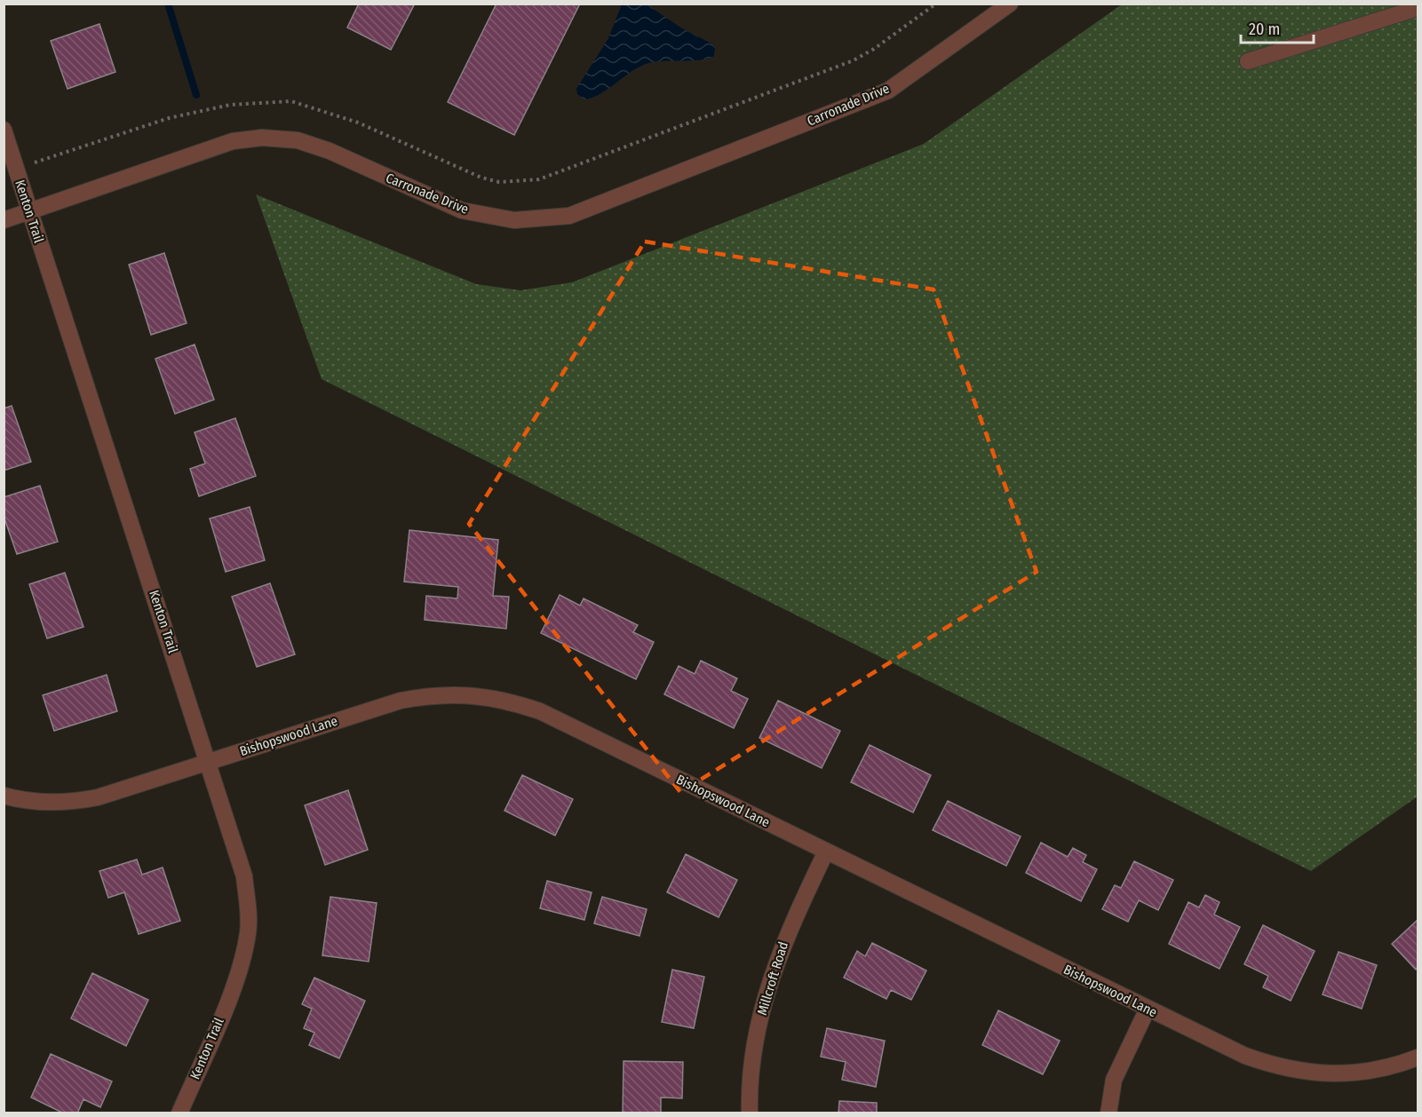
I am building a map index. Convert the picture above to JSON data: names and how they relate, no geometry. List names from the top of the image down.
{
  "streets": {
    "street": [
      "Carronade Drive",
      "Kenton Trail",
      "Bishopswood Lane",
      "Millcroft Road"
    ]
  },
  "crossings": [
    ["Carronade Drive", "Kenton Trail"],
    ["Kenton Trail", "Bishopswood Lane"],
    ["Bishopswood Lane", "Millcroft Road"]
  ],
  "scale_bar": "20 m"
}
